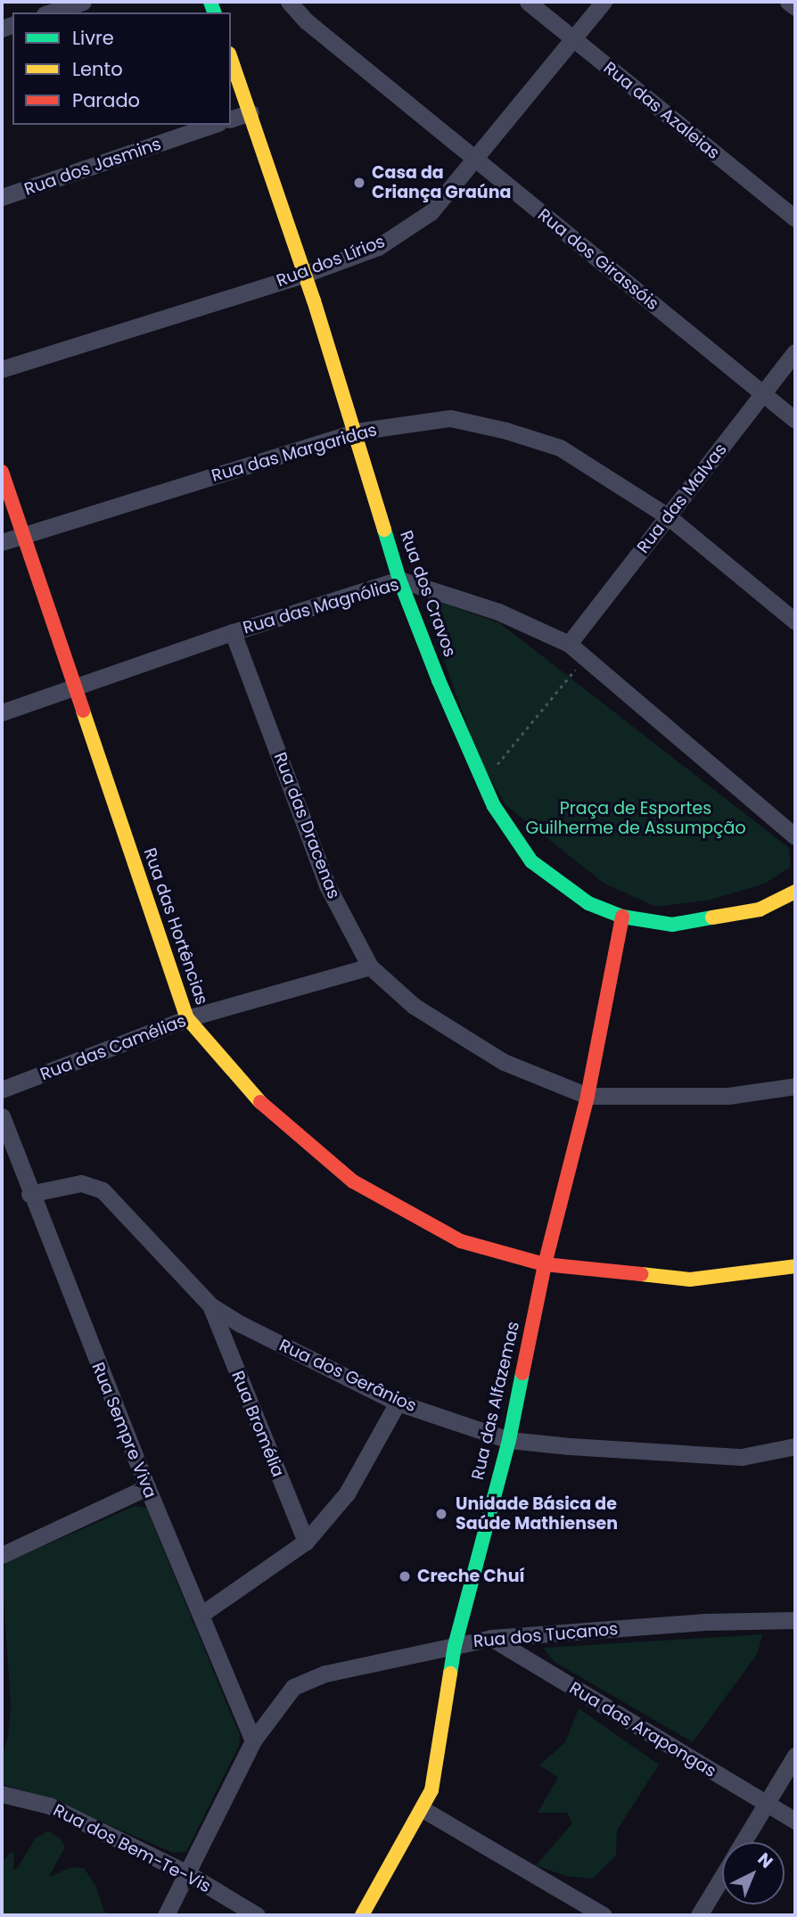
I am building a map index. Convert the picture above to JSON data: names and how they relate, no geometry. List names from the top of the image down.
{
  "streets": {
    "street": [
      "Rua das Azaleias",
      "Rua dos Jasmins",
      "Rua dos Girassóis",
      "Rua dos Lírios",
      "Rua das Margaridas",
      "Rua das Malvas",
      "Rua dos Cravos",
      "Rua das Magnólias",
      "Rua das Dracenas",
      "Rua das Hortências",
      "Rua das Camélias",
      "Rua dos Gerânios",
      "Rua das Alfazemas",
      "Rua Bromélia",
      "Rua Sempre Viva",
      "Rua dos Tucanos",
      "Rua das Arapongas",
      "Rua dos Bem-Te-Vis"
    ]
  },
  "crossings": [
    ["Rua das Azaleias", "Rua dos Lírios"],
    ["Rua dos Girassóis", "Rua dos Lírios"],
    ["Rua dos Girassóis", "Rua das Malvas"],
    ["Rua dos Lírios", "Rua dos Cravos"],
    ["Rua das Margaridas", "Rua das Malvas"],
    ["Rua das Margaridas", "Rua dos Cravos"],
    ["Rua das Margaridas", "Rua das Hortências"],
    ["Rua das Malvas", "Rua das Magnólias"],
    ["Rua dos Cravos", "Rua das Magnólias"],
    ["Rua dos Cravos", "Rua das Alfazemas"],
    ["Rua das Magnólias", "Rua das Dracenas"],
    ["Rua das Magnólias", "Rua das Hortências"],
    ["Rua das Dracenas", "Rua das Camélias"],
    ["Rua das Dracenas", "Rua das Alfazemas"],
    ["Rua das Hortências", "Rua das Camélias"],
    ["Rua das Hortências", "Rua das Alfazemas"],
    ["Rua dos Gerânios", "Rua das Alfazemas"],
    ["Rua dos Gerânios", "Rua Bromélia"],
    ["Rua dos Gerânios", "Rua Sempre Viva"],
    ["Rua das Alfazemas", "Rua dos Tucanos"],
    ["Rua Sempre Viva", "Rua dos Tucanos"],
    ["Rua dos Tucanos", "Rua das Arapongas"],
    ["Rua dos Tucanos", "Rua dos Bem-Te-Vis"]
  ],
  "parks": ["Praça de Esportes Guilherme de Assumpção"],
  "places": ["Casa da Criança Graúna", "Unidade Básica de Saúde Mathiensen", "Creche Chuí"],
  "legend": ["Livre", "Lento", "Parado"],
  "north": "top right"
}
